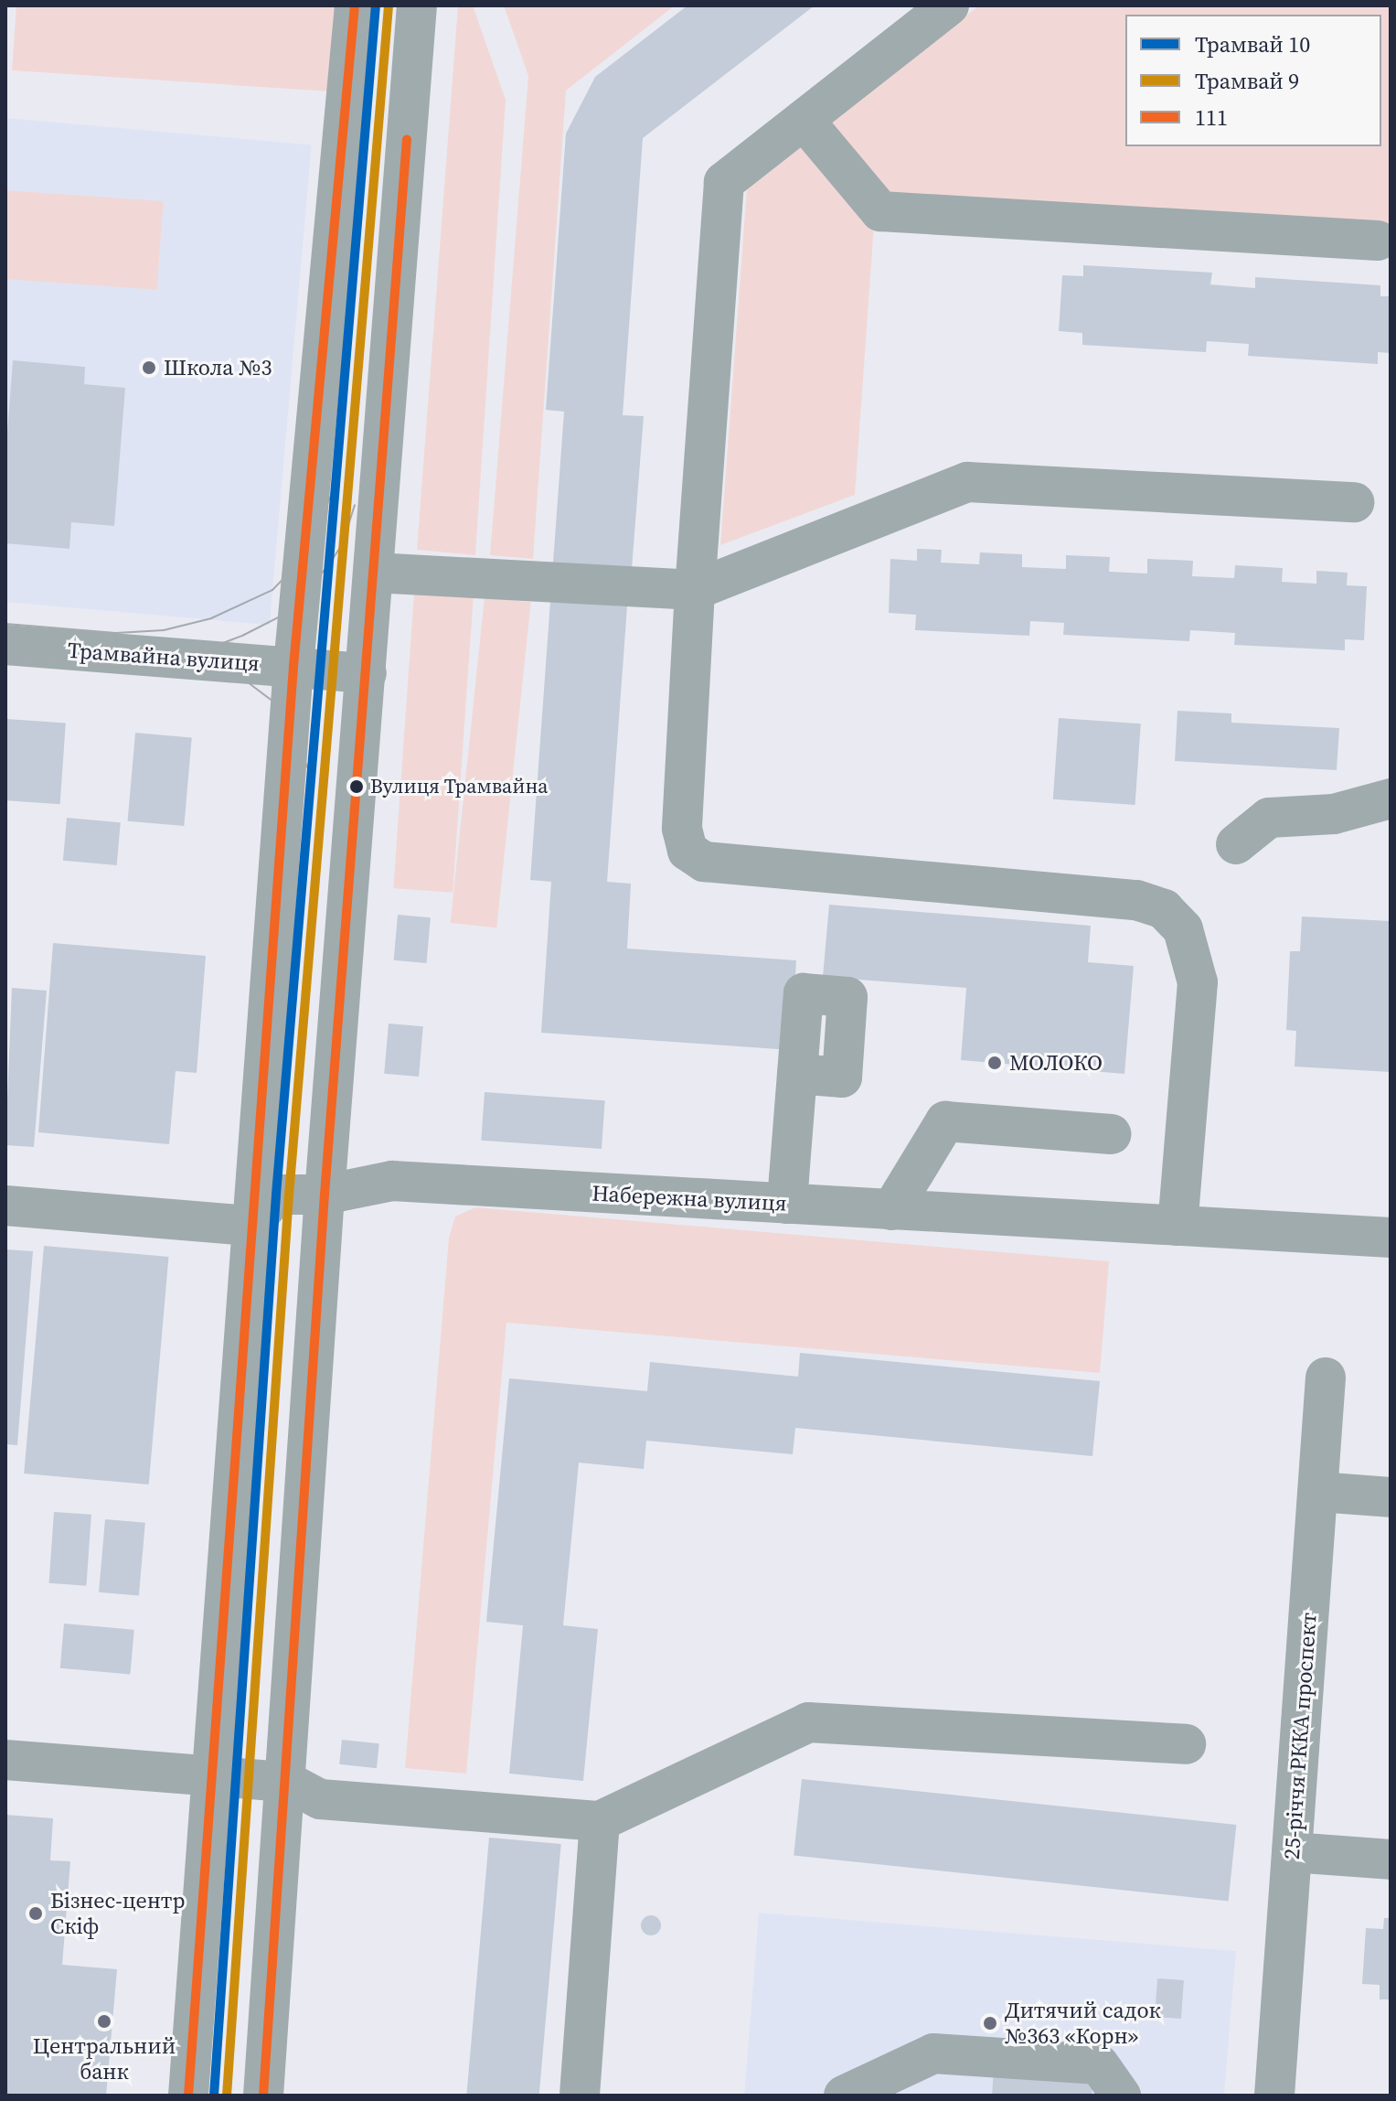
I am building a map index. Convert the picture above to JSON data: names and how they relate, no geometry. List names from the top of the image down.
{
  "streets": {
    "street": ["Трамвайна вулиця", "Набережна вулиця", "25-річчя РККА проспект"]
  },
  "places": [
    "Школа №3",
    "Вулиця Трамвайна",
    "МОЛОКО",
    "Бізнес-центр Скіф",
    "Центральний банк",
    "Дитячий садок №363 «Корн»"
  ],
  "lines": ["tram line 10", "transit line 111", "tram line 9"],
  "legend": ["Трамвай 10", "Трамвай 9", "111"]
}
